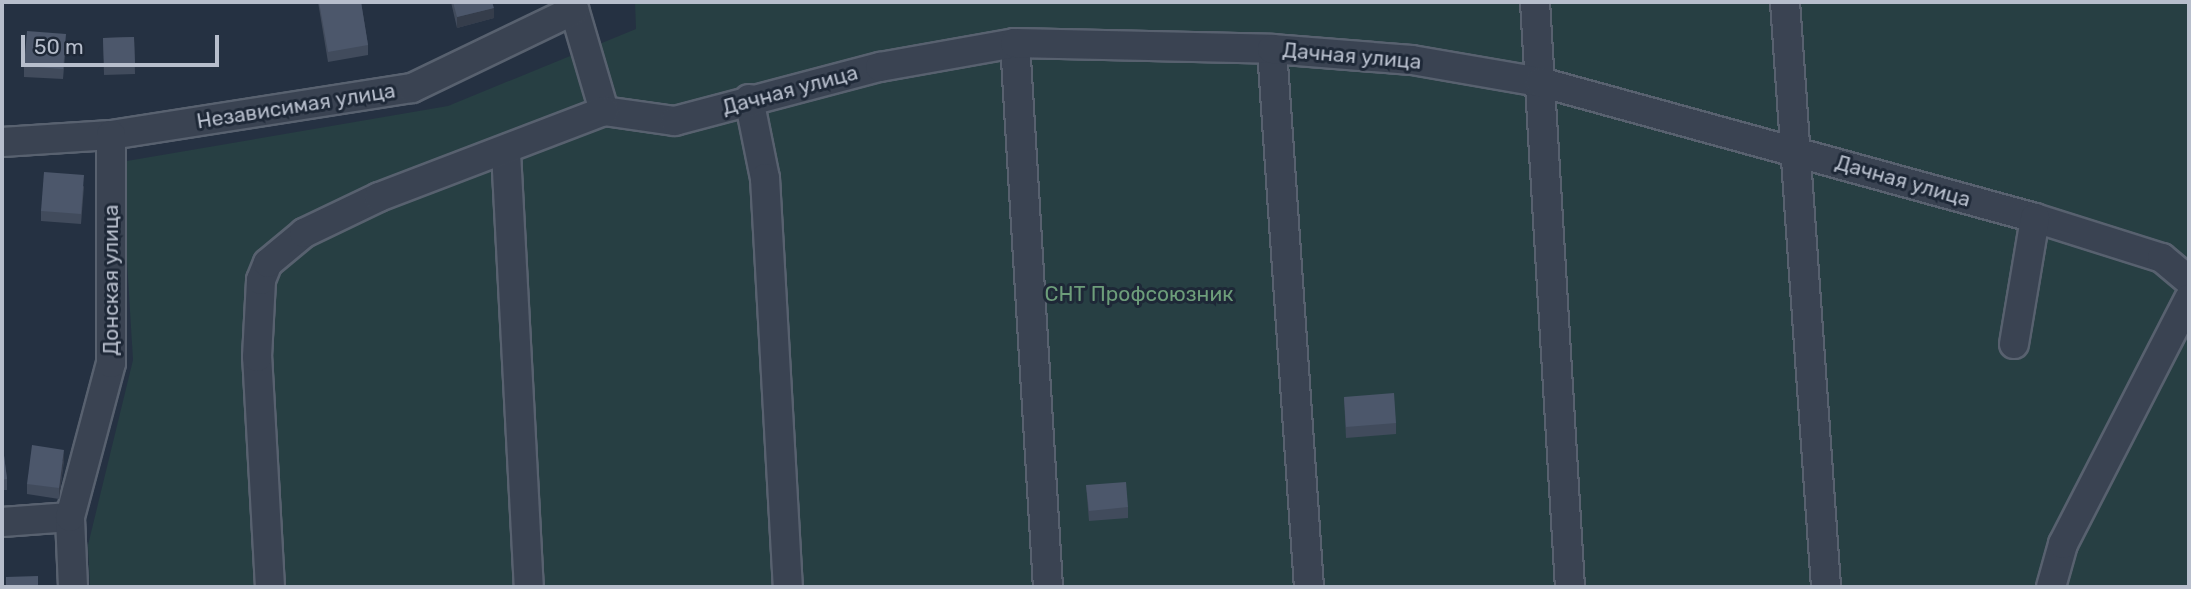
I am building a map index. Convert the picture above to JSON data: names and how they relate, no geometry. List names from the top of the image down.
{
  "streets": {
    "street": ["Дачная улица", "Независимая улица", "Донская улица"]
  },
  "crossings": [
    ["Независимая улица", "Донская улица"]
  ],
  "parks": ["СНТ Профсоюзник"],
  "scale_bar": "50 m"
}
